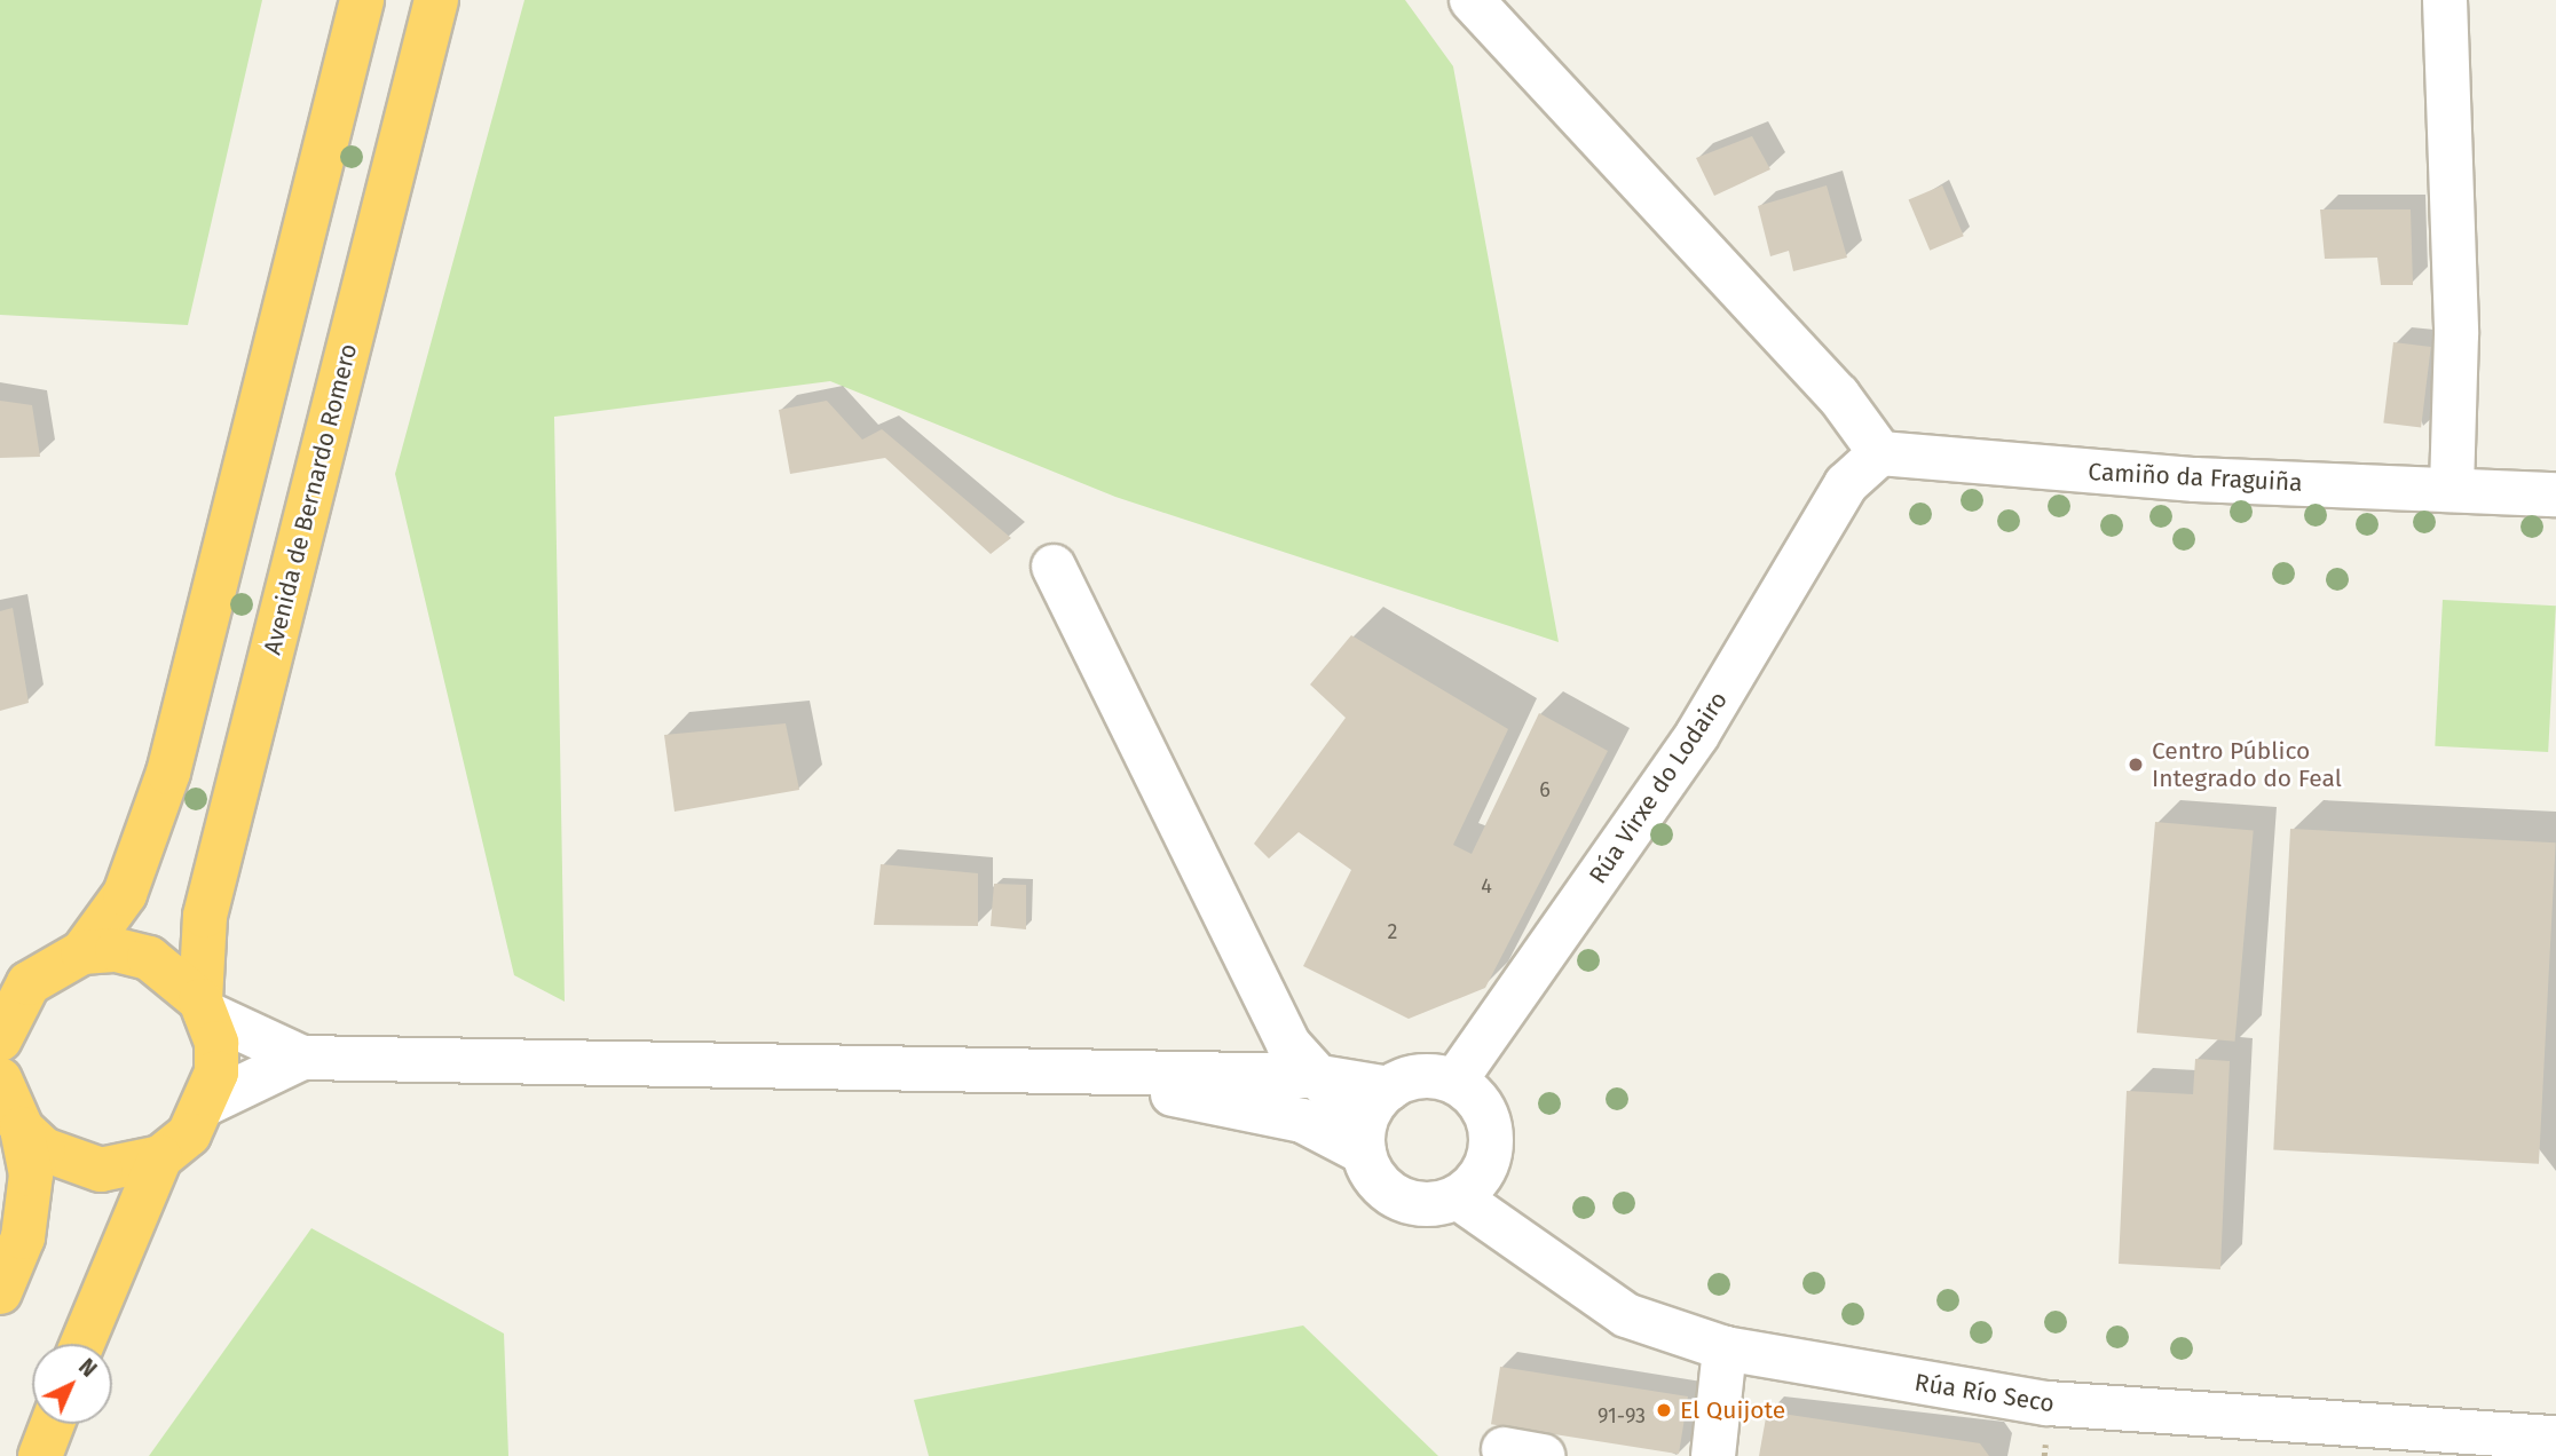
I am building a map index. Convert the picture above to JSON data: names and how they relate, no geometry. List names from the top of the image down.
{
  "streets": {
    "highway": ["Avenida de Bernardo Romero"],
    "street": ["Camiño da Fraguiña", "Rúa Virxe do Lodairo", "Rúa Río Seco"]
  },
  "crossings": [
    ["Camiño da Fraguiña", "Rúa Virxe do Lodairo"],
    ["Rúa Virxe do Lodairo", "Rúa Río Seco"]
  ],
  "places": ["Centro Público Integrado do Feal", "El Quijote"],
  "house_numbers": [
    "6",
    "4",
    "2",
    "91-93"
  ],
  "north": "top right"
}
